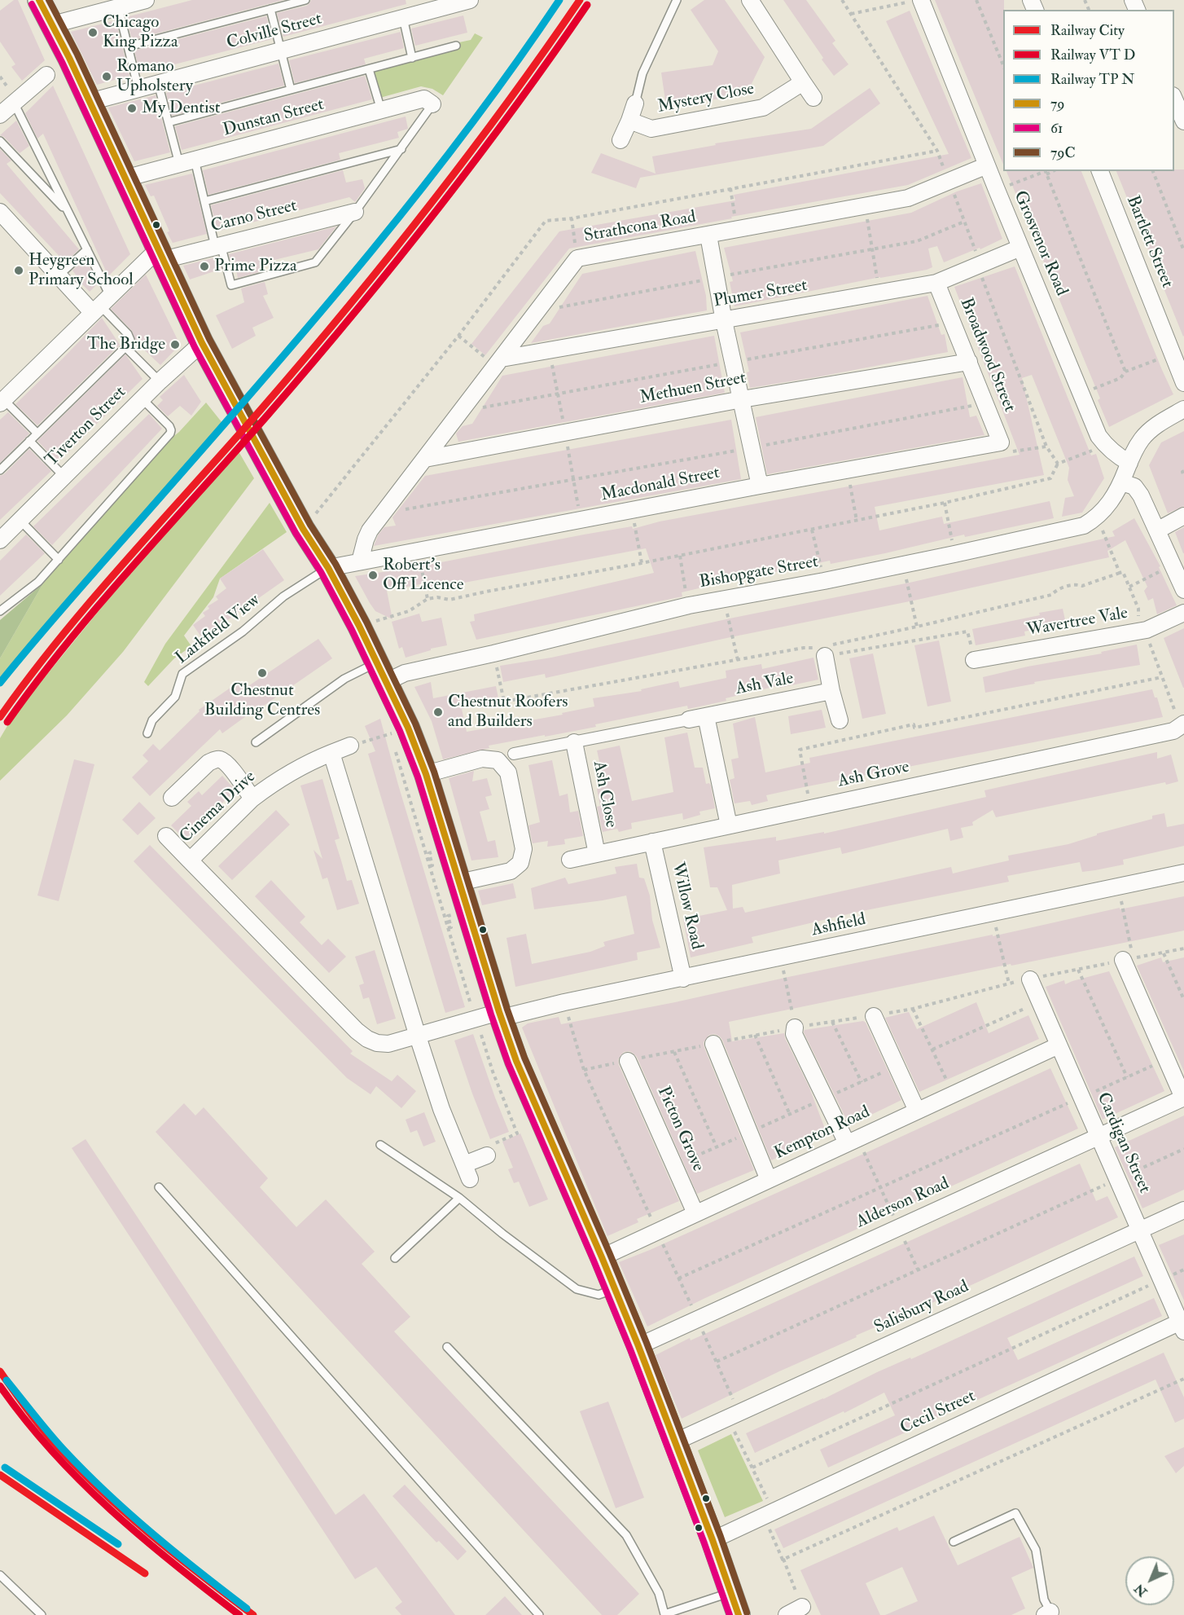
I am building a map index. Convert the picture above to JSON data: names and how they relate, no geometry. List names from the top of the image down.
{
  "streets": {
    "street": [
      "Colville Street",
      "Mystery Close",
      "Dunstan Street",
      "Carno Street",
      "Strathcona Road",
      "Bartlett Street",
      "Grosvenor Road",
      "Plumer Street",
      "Broadwood Street",
      "Methuen Street",
      "Tiverton Street",
      "Macdonald Street",
      "Bishopgate Street",
      "Wavertree Vale",
      "Ash Vale",
      "Ash Grove",
      "Ash Close",
      "Cinema Drive",
      "Willow Road",
      "Ashfield",
      "Picton Grove",
      "Kempton Road",
      "Cardigan Street",
      "Alderson Road",
      "Salisbury Road",
      "Cecil Street"
    ],
    "lane": ["Larkfield View"]
  },
  "crossings": [
    ["Strathcona Road", "Grosvenor Road"],
    ["Strathcona Road", "Plumer Street"],
    ["Strathcona Road", "Methuen Street"],
    ["Strathcona Road", "Macdonald Street"],
    ["Grosvenor Road", "Plumer Street"],
    ["Grosvenor Road", "Bishopgate Street"],
    ["Plumer Street", "Broadwood Street"],
    ["Broadwood Street", "Methuen Street"],
    ["Broadwood Street", "Macdonald Street"],
    ["Macdonald Street", "Larkfield View"],
    ["Ash Grove", "Ash Close"],
    ["Ash Grove", "Willow Road"],
    ["Cinema Drive", "Ashfield"],
    ["Willow Road", "Ashfield"],
    ["Picton Grove", "Kempton Road"],
    ["Kempton Road", "Cardigan Street"],
    ["Cardigan Street", "Alderson Road"],
    ["Cardigan Street", "Salisbury Road"],
    ["Cardigan Street", "Cecil Street"]
  ],
  "places": [
    "Chicago King Pizza",
    "Romano Upholstery",
    "My Dentist",
    "Prime Pizza",
    "Heygreen Primary School",
    "The Bridge",
    "Robert's Off Licence",
    "Chestnut Building Centres",
    "Chestnut Roofers and Builders"
  ],
  "lines": [
    "rail line City",
    "transit line 79",
    "transit line 79C",
    "transit line 61"
  ],
  "legend": [
    "Railway City",
    "Railway VT D",
    "Railway TP N",
    "79",
    "61",
    "79C"
  ],
  "north": "bottom left"
}
